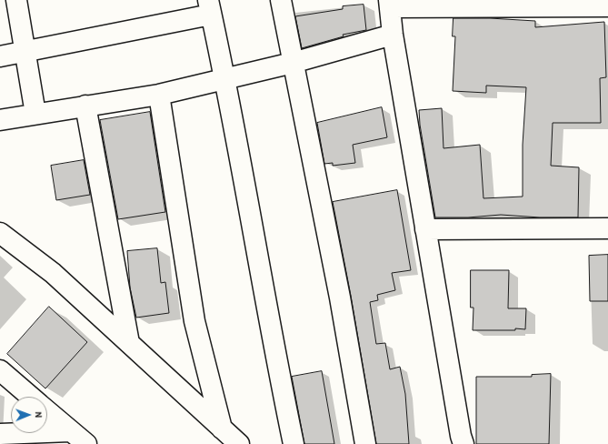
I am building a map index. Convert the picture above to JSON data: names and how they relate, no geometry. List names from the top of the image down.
{
  "north": "right"
}
